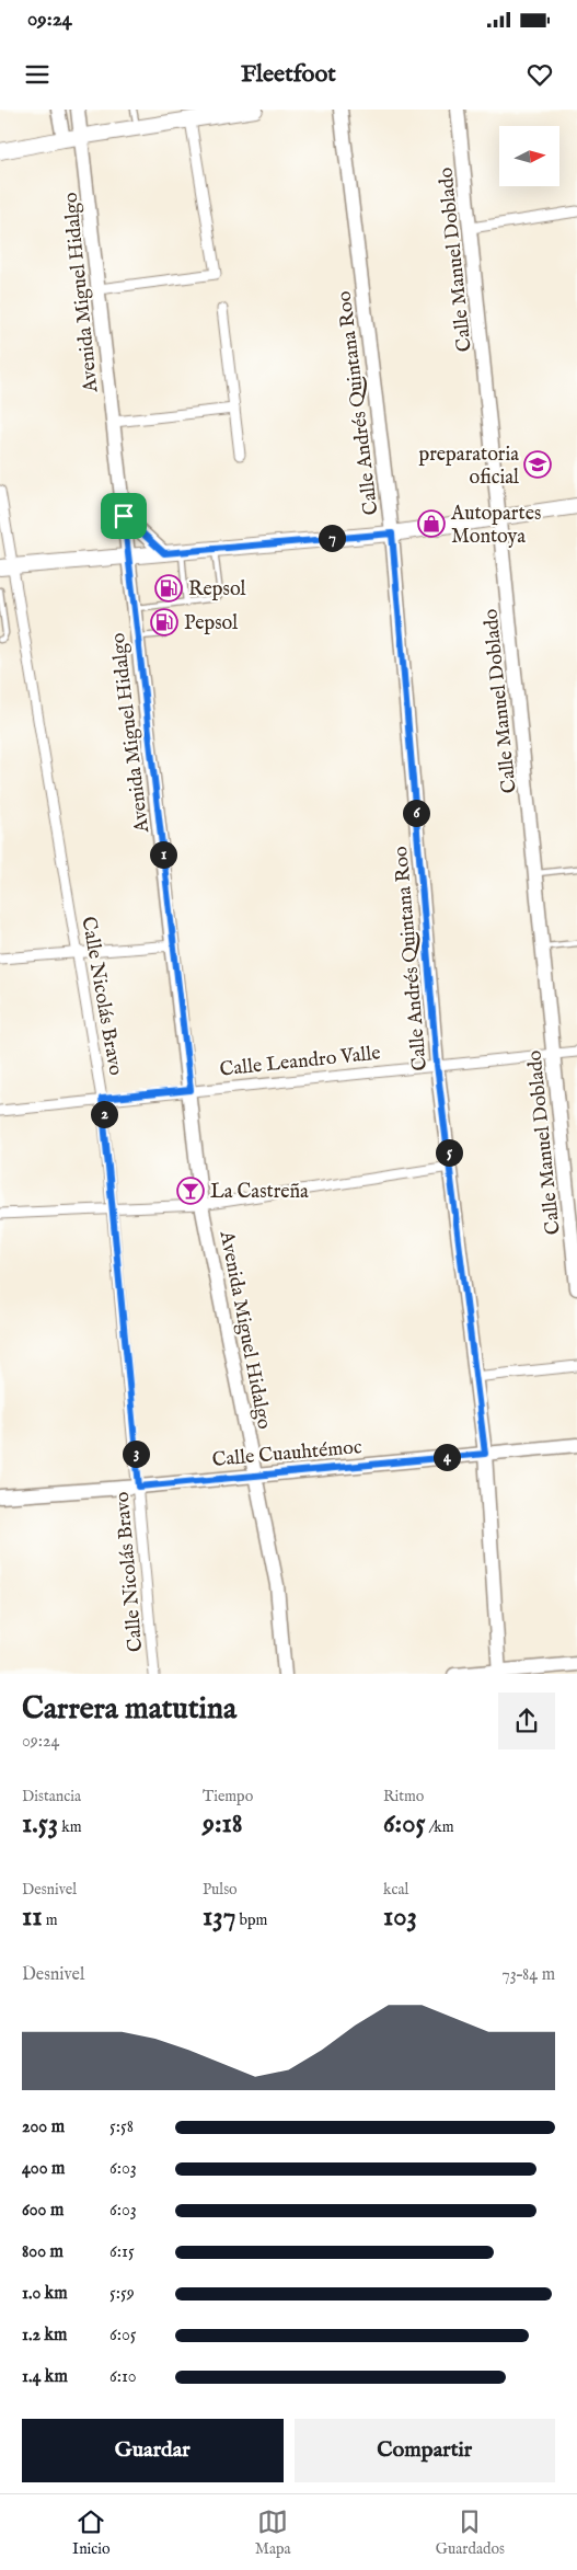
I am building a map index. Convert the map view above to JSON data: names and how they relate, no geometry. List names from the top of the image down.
{
  "streets": {
    "main road": [
      "Calle Manuel Doblado",
      "Avenida Miguel Hidalgo",
      "Calle Andrés Quintana Roo",
      "Calle Cuauhtémoc"
    ],
    "street": ["Calle Nicolás Bravo", "Calle Leandro Valle"]
  },
  "crossings": [
    ["Calle Manuel Doblado", "Calle Leandro Valle"],
    ["Avenida Miguel Hidalgo", "Calle Leandro Valle"],
    ["Avenida Miguel Hidalgo", "Calle Cuauhtémoc"],
    ["Calle Andrés Quintana Roo", "Calle Leandro Valle"],
    ["Calle Andrés Quintana Roo", "Calle Cuauhtémoc"],
    ["Calle Nicolás Bravo", "Calle Leandro Valle"],
    ["Calle Nicolás Bravo", "Calle Cuauhtémoc"]
  ],
  "places": {
    "school or university": ["preparatoria oficial"],
    "shop": ["Autopartes Montoya"],
    "fuel station": ["Repsol", "Pepsol"],
    "bar": ["La Castreña"]
  },
  "north": "right",
  "page": {
    "status": "09:24",
    "header": "Fleetfoot",
    "pins": [
      "7",
      "6",
      "1",
      "2",
      "5",
      "3",
      "4"
    ],
    "heading": ["Carrera matutina", "09:24"],
    "stats": [
      ["Distancia", "1.53 km"],
      ["Tiempo", "9:18"],
      ["Ritmo", "6:05 /km"],
      ["Desnivel", "11 m"],
      ["Pulso", "137 bpm"],
      ["kcal", "103"]
    ],
    "chart": ["Desnivel", "73–84 m"],
    "list": [
      {
        "name": "200 m",
        "note": "5:58"
      },
      {
        "name": "400 m",
        "note": "6:03"
      },
      {
        "name": "600 m",
        "note": "6:03"
      },
      {
        "name": "800 m",
        "note": "6:15"
      },
      {
        "name": "1.0 km",
        "note": "5:59"
      },
      {
        "name": "1.2 km",
        "note": "6:05"
      },
      {
        "name": "1.4 km",
        "note": "6:10"
      }
    ],
    "buttons": ["Guardar", "Compartir"],
    "tabs": ["Inicio", "Mapa", "Guardados"]
  }
}
